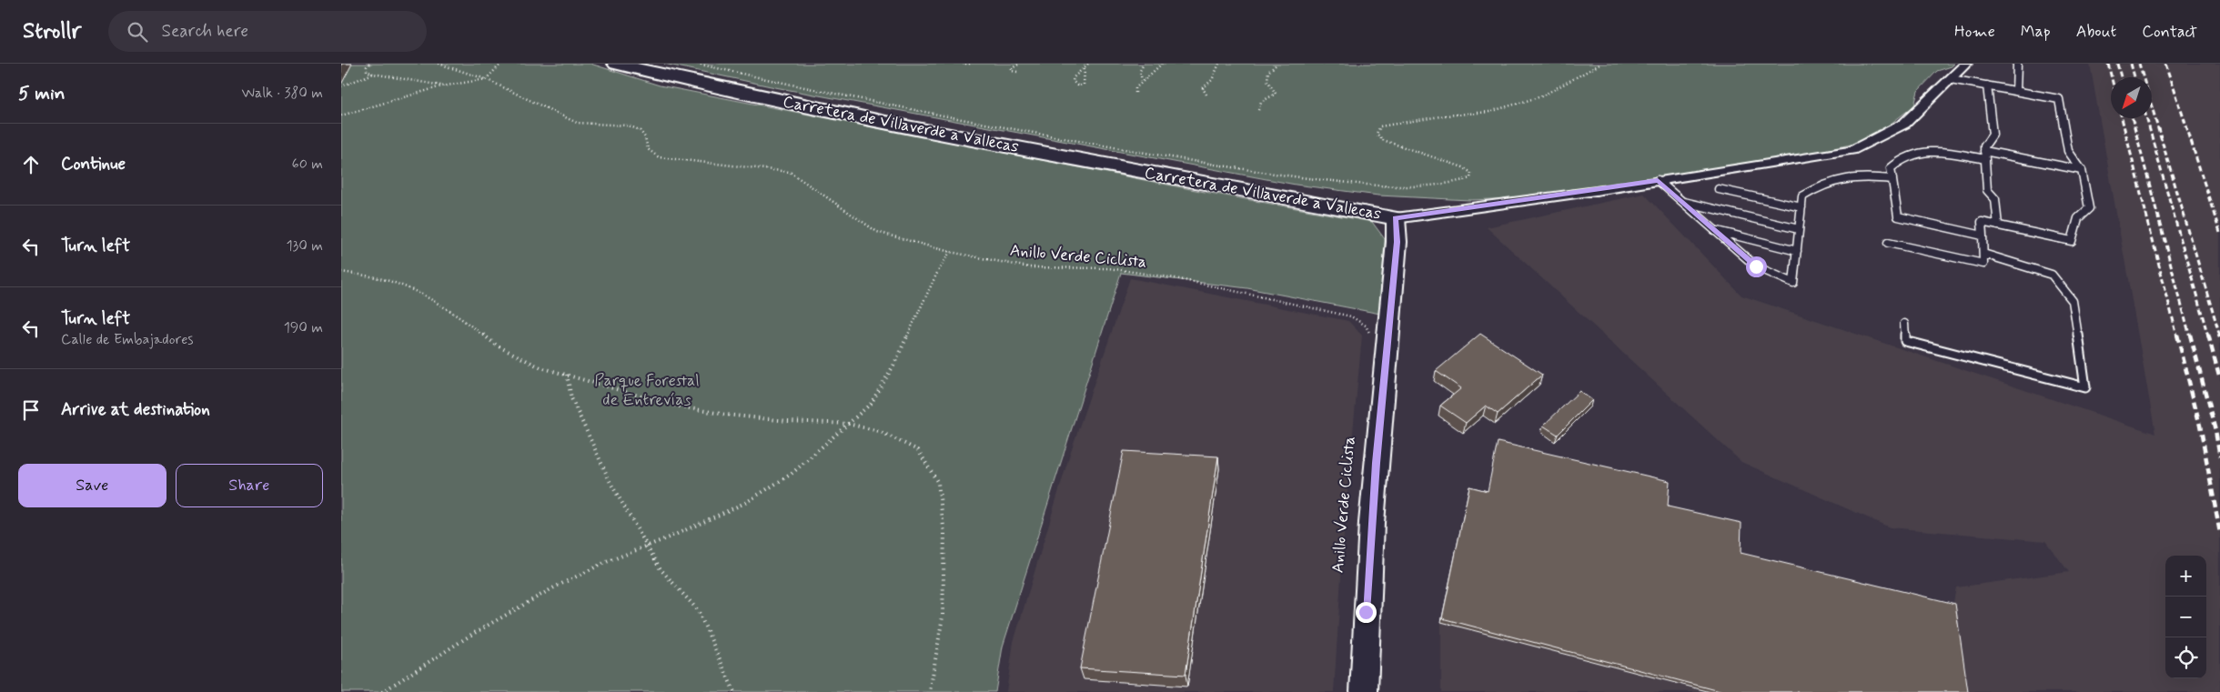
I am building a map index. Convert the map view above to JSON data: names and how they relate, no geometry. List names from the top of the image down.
{
  "streets": {
    "main road": ["Carretera de Villaverde a Vallecas"],
    "path": ["Anillo Verde Ciclista"]
  },
  "parks": ["Parque Forestal de Entrevías"],
  "north": "bottom left",
  "page": {
    "header": "Strollr",
    "search": "Search here",
    "nav": [
      "Home",
      "Map",
      "About",
      "Contact"
    ],
    "heading": ["5 min", "Walk · 380 m"],
    "list": [
      ["Continue", "60 m"],
      ["Turn left", "130 m"],
      ["Turn left", "Calle de Embajadores", "190 m"],
      "Arrive at destination"
    ],
    "buttons": ["Save", "Share"],
    "map_buttons": ["+", "−"]
  }
}
